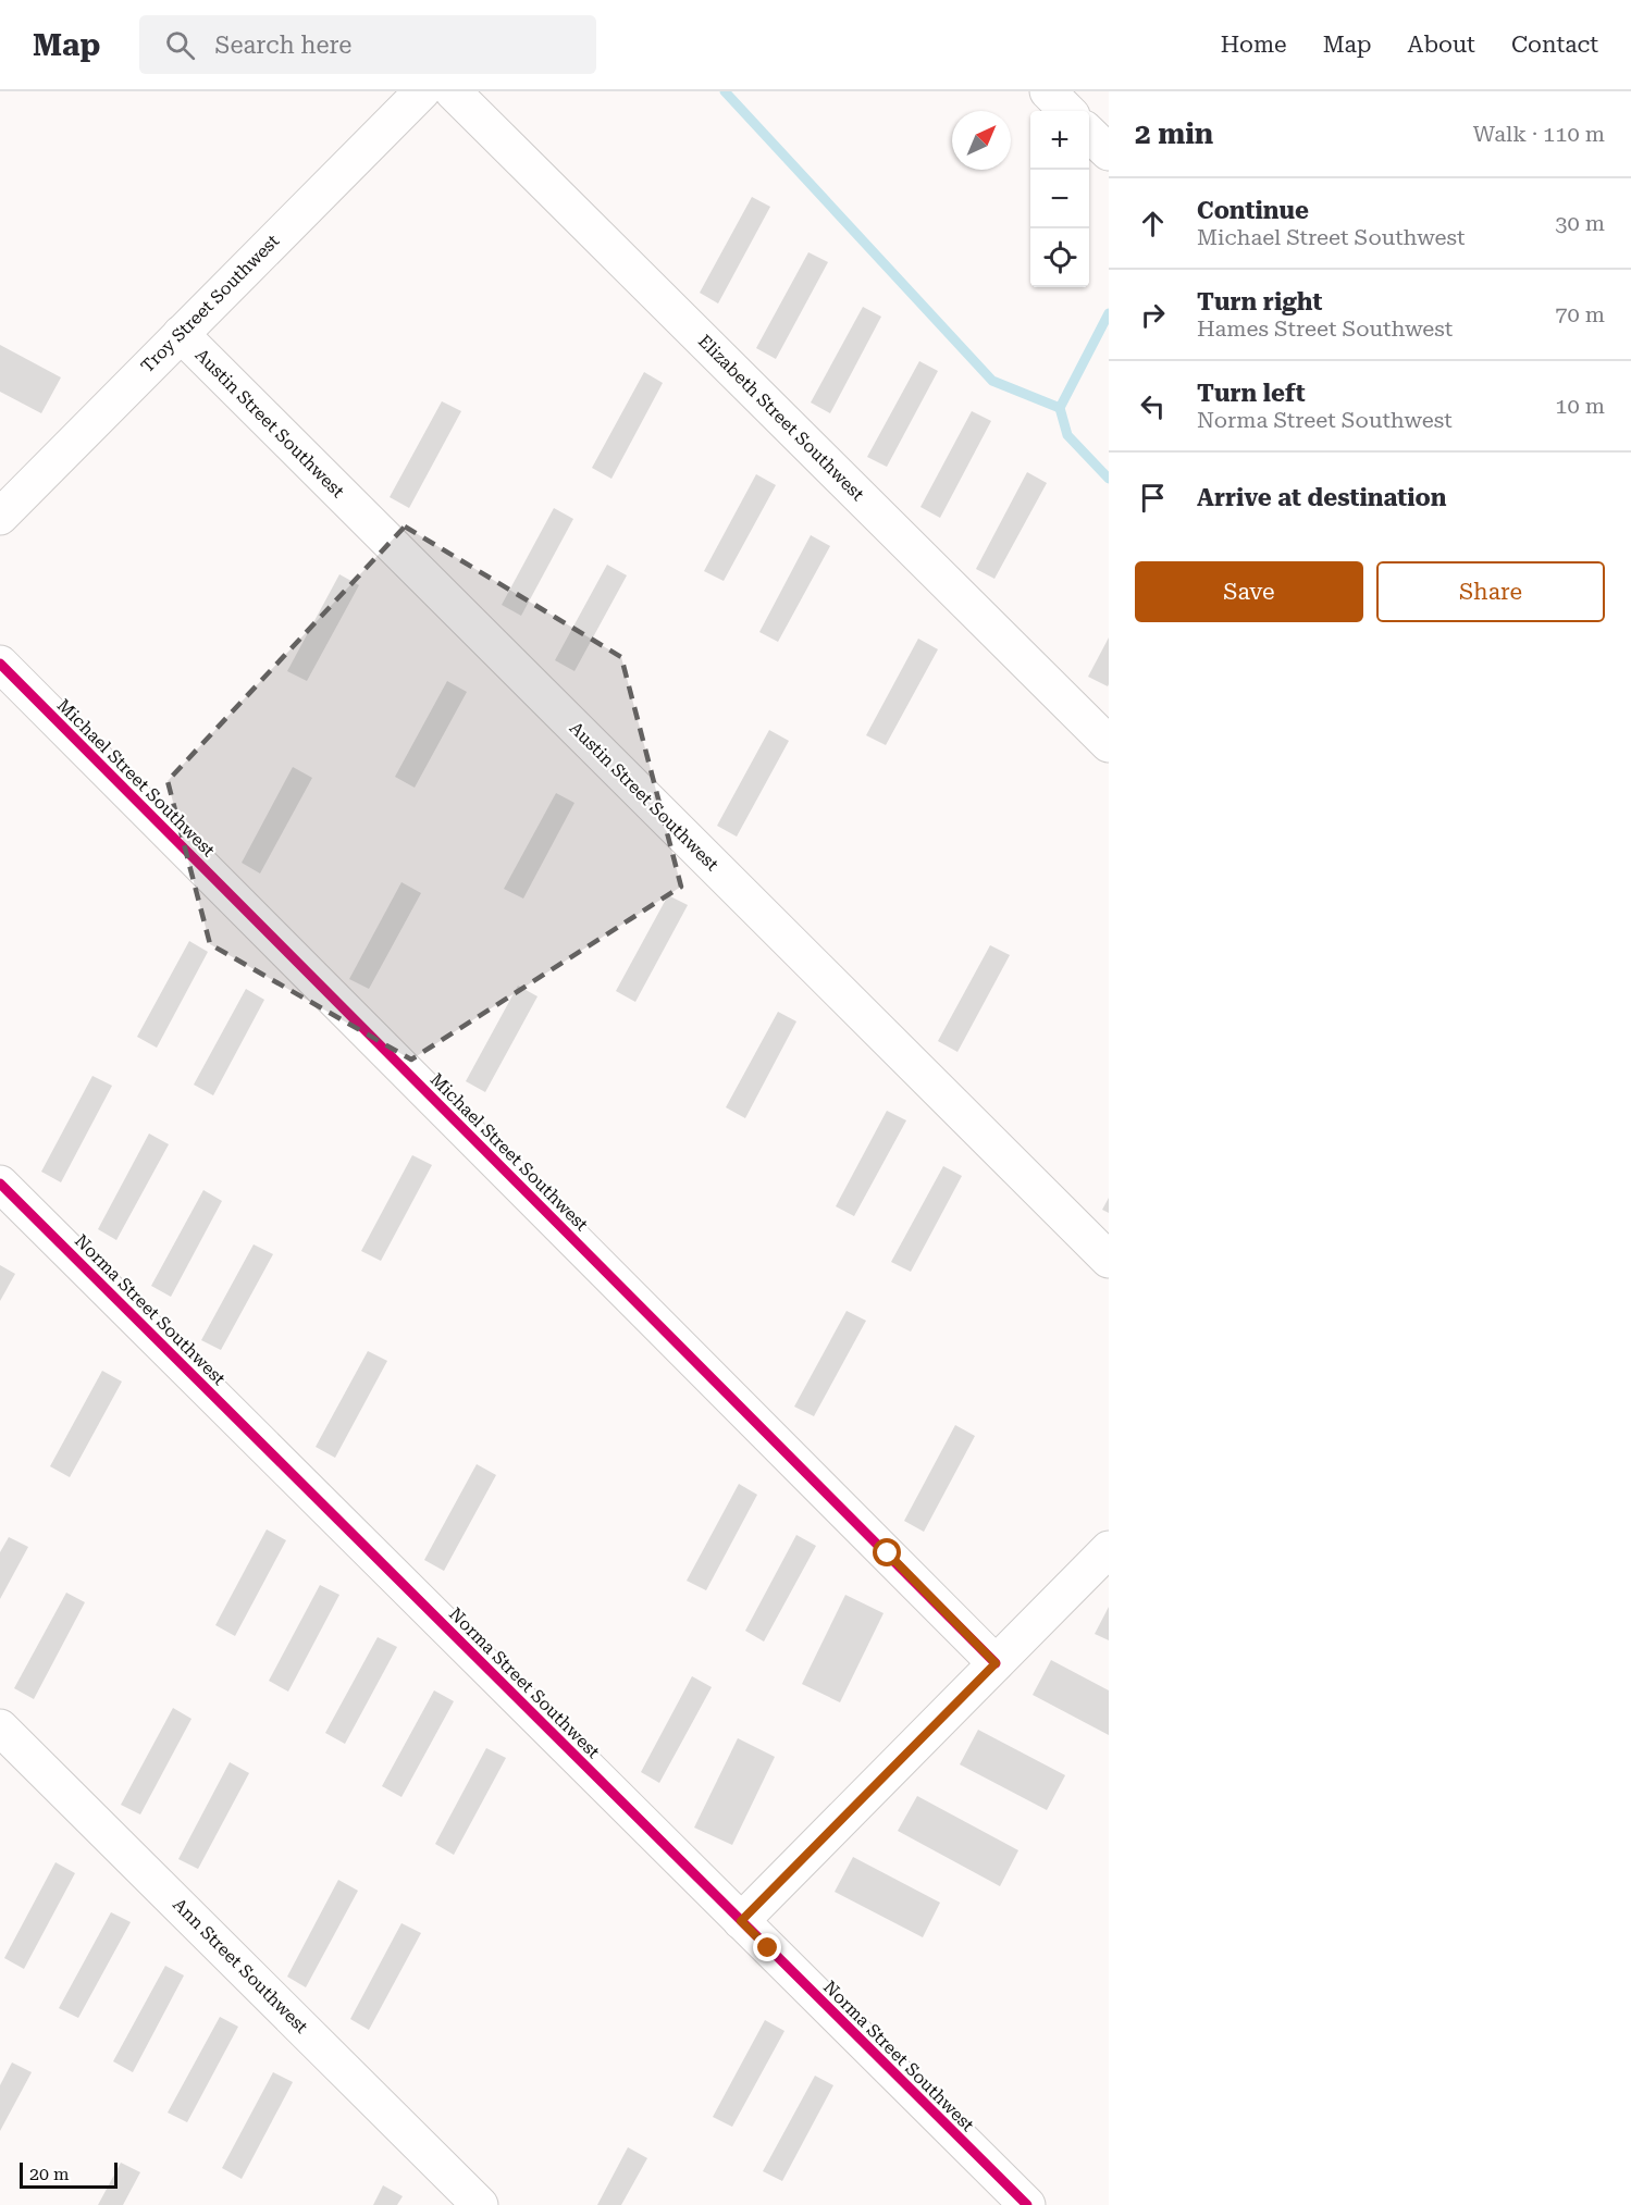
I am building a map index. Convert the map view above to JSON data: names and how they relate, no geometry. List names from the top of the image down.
{
  "streets": {
    "street": [
      "Troy Street Southwest",
      "Elizabeth Street Southwest",
      "Austin Street Southwest",
      "Michael Street Southwest",
      "Norma Street Southwest",
      "Ann Street Southwest"
    ]
  },
  "crossings": [
    ["Troy Street Southwest", "Austin Street Southwest"]
  ],
  "scale_bar": "20 m",
  "north": "top right",
  "page": {
    "header": "Map",
    "search": "Search here",
    "nav": [
      "Home",
      "Map",
      "About",
      "Contact"
    ],
    "heading": ["2 min", "Walk · 110 m"],
    "map_buttons": ["+", "−"],
    "list": [
      ["Continue", "Michael Street Southwest", "30 m"],
      ["Turn right", "Hames Street Southwest", "70 m"],
      ["Turn left", "Norma Street Southwest", "10 m"],
      "Arrive at destination"
    ],
    "buttons": ["Save", "Share"],
    "scale": "20 m"
  }
}
